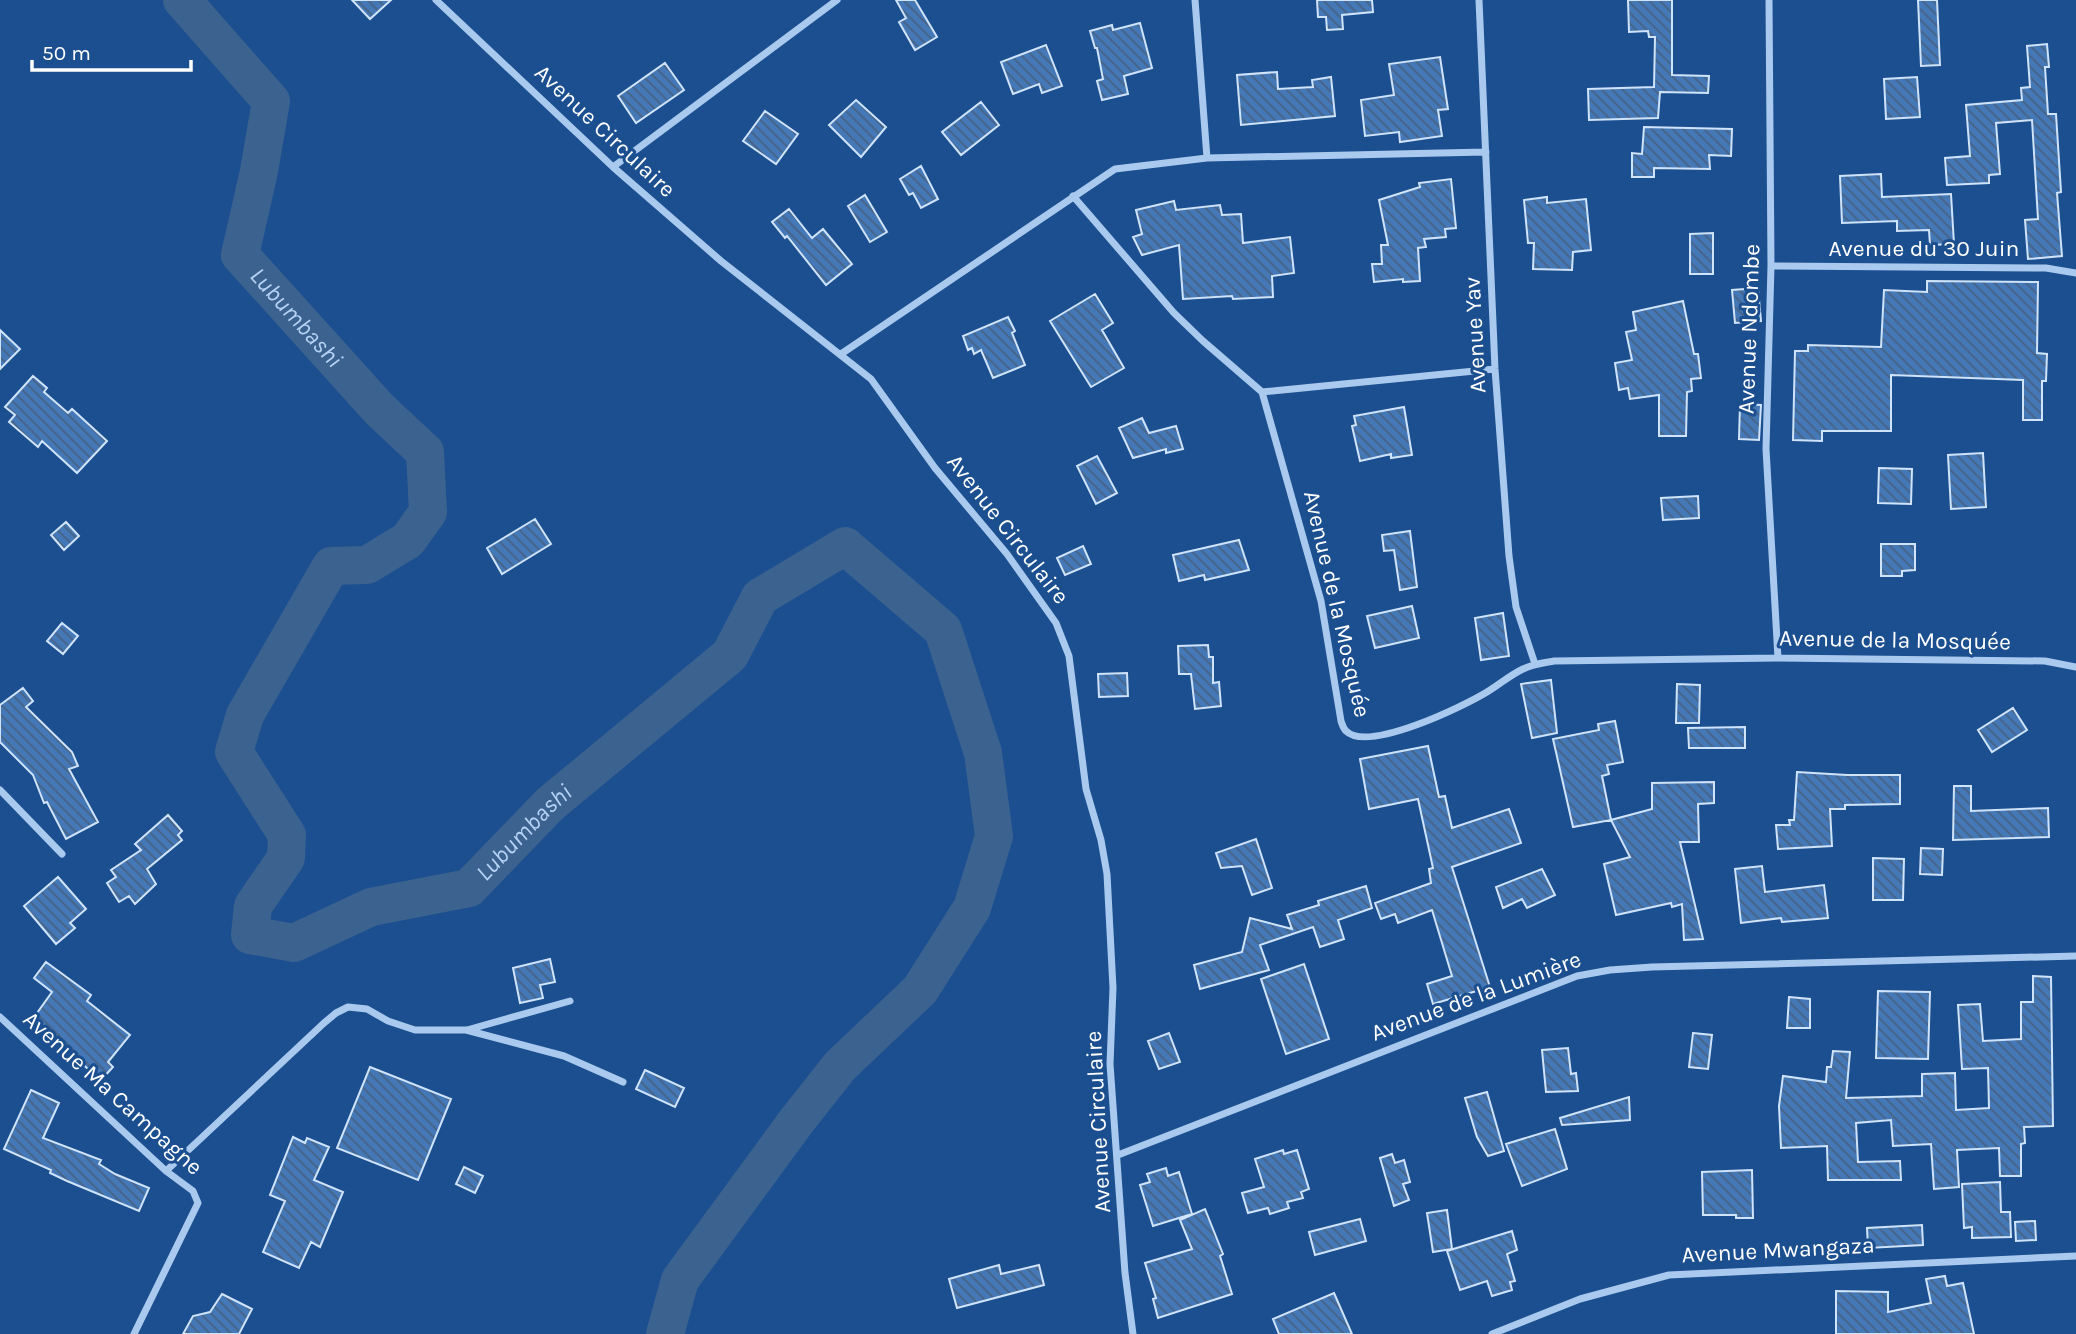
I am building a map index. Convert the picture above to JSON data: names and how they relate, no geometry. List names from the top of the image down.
{
  "streets": {
    "street": [
      "Avenue Circulaire",
      "Avenue du 30 Juin",
      "Avenue Ndombe",
      "Avenue Yav",
      "Avenue de la Mosquée",
      "Avenue de la Lumière",
      "Avenue Ma Campagne",
      "Avenue Mwangaza"
    ]
  },
  "crossings": [
    ["Avenue Circulaire", "Avenue de la Lumière"],
    ["Avenue du 30 Juin", "Avenue Ndombe"],
    ["Avenue Ndombe", "Avenue de la Mosquée"],
    ["Avenue Yav", "Avenue de la Mosquée"]
  ],
  "water": ["Lubumbashi"],
  "scale_bar": "50 m"
}
